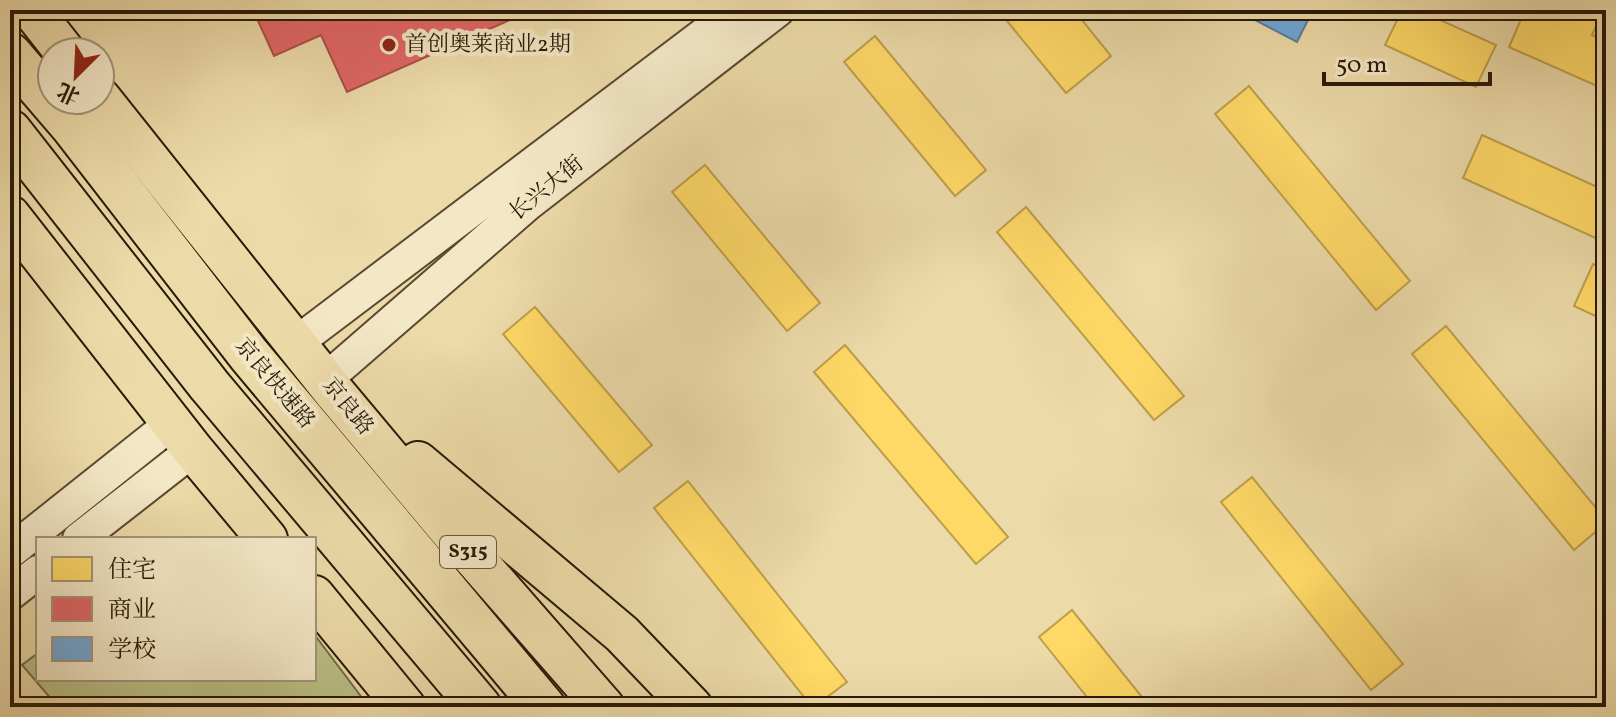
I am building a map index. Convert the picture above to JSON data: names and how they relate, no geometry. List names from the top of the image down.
{
  "streets": {
    "highway": ["京良快速路"],
    "main road": ["京良路", "S315"],
    "street": ["长兴大街"]
  },
  "crossings": [
    ["长兴大街", "京良路"]
  ],
  "places": ["首创奥莱商业2期"],
  "legend": ["住宅", "商业", "学校"],
  "scale_bar": "50 m",
  "north": "bottom left"
}
